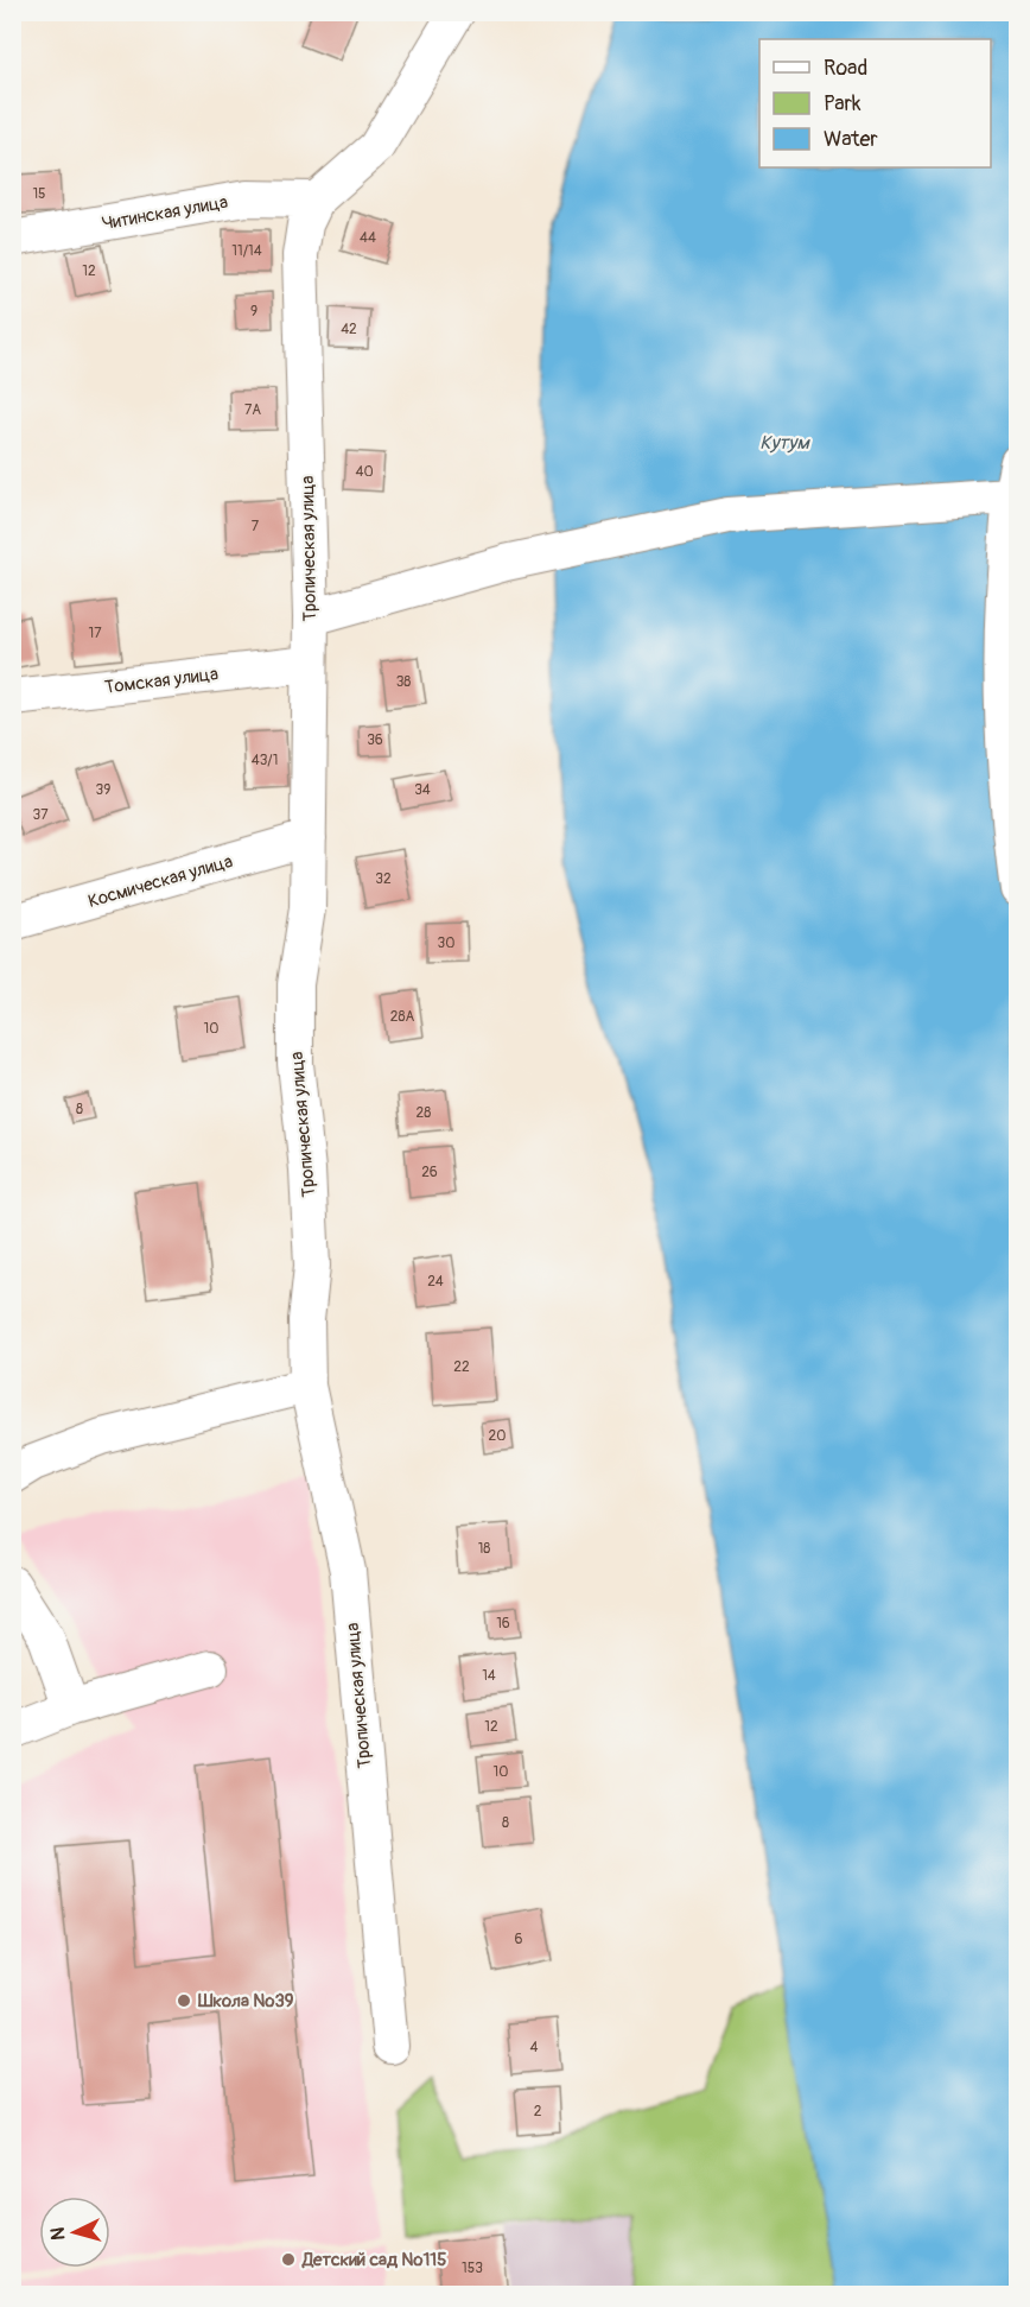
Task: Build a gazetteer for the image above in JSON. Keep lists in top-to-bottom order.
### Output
{
  "streets": {
    "street": [
      "Читинская улица",
      "Тропическая улица",
      "Томская улица",
      "Космическая улица"
    ]
  },
  "crossings": [
    ["Читинская улица", "Тропическая улица"],
    ["Тропическая улица", "Томская улица"],
    ["Тропическая улица", "Космическая улица"]
  ],
  "water": ["Кутум"],
  "places": ["Школа №39", "Детский сад №115"],
  "house_numbers": [
    "15",
    "44",
    "11/14",
    "12",
    "9",
    "42",
    "7А",
    "40",
    "7",
    "17",
    "38",
    "36",
    "43/1",
    "39",
    "34",
    "37",
    "32",
    "30",
    "28А",
    "10",
    "8",
    "28",
    "26",
    "24",
    "22",
    "20",
    "18",
    "16",
    "14",
    "12",
    "10",
    "8",
    "6",
    "4",
    "2",
    "153"
  ],
  "legend": ["Road", "Park", "Water"],
  "north": "left"
}
